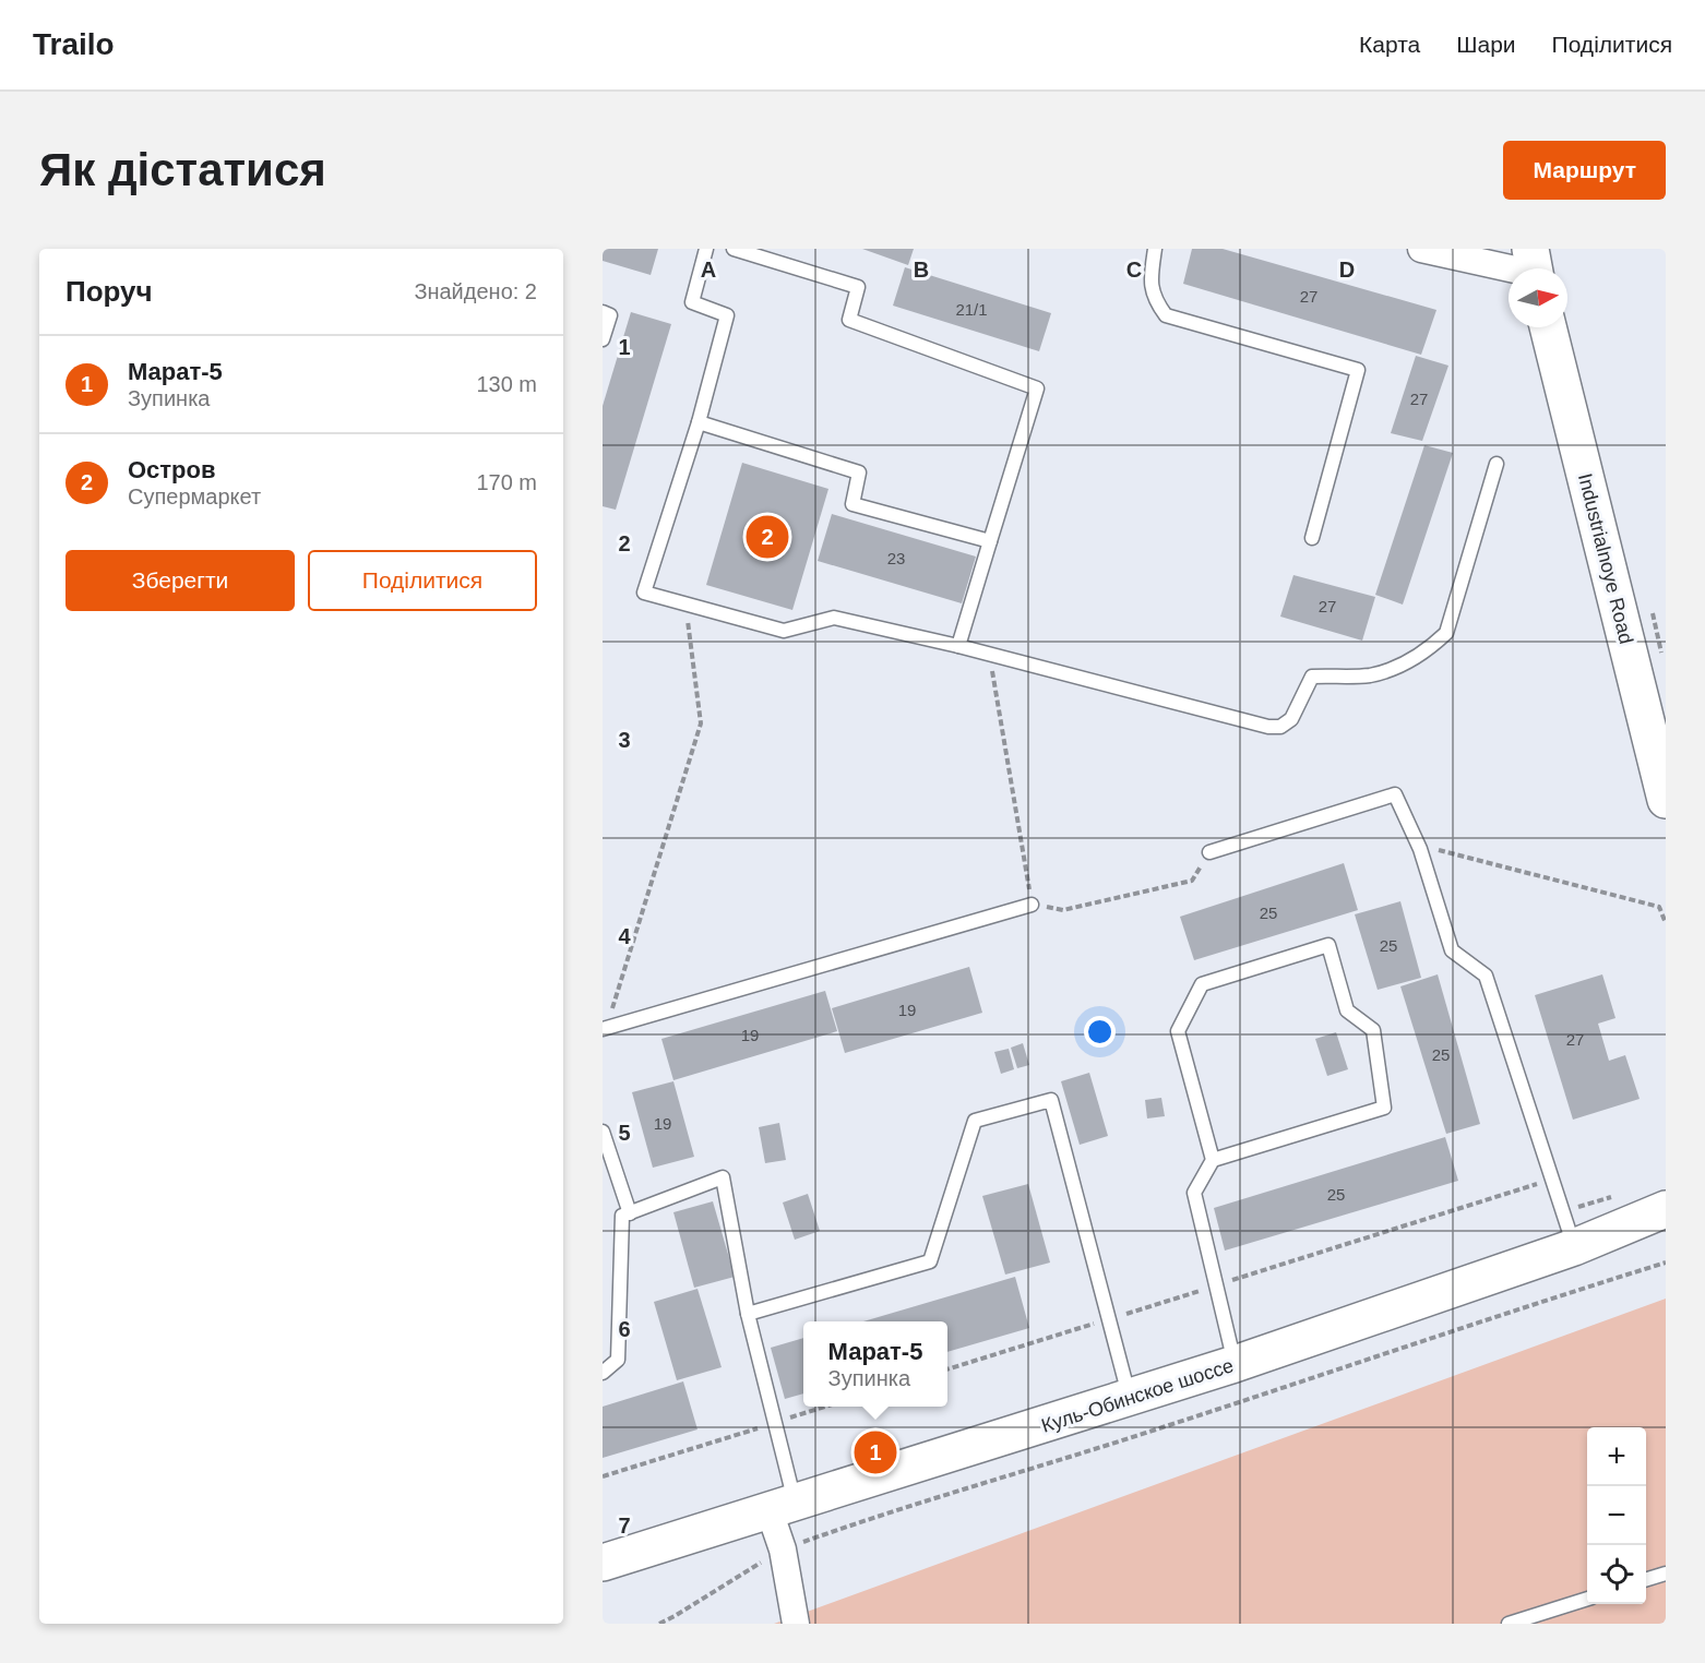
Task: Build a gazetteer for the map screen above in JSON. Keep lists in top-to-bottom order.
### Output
{
  "streets": {
    "main road": ["Industrialnoye Road", "Куль-Обинское шоссе"]
  },
  "house_numbers": [
    "27",
    "21/1",
    "27",
    "23",
    "27",
    "25",
    "25",
    "19",
    "19",
    "27",
    "25",
    "19",
    "25"
  ],
  "north": "right",
  "page": {
    "header": "Trailo",
    "nav": ["Карта", "Шари", "Поділитися"],
    "buttons": [
      "Маршрут",
      ["Зберегти", "Поділитися"]
    ],
    "title": "Як дістатися",
    "heading": ["Поруч", "Знайдено: 2"],
    "list": [
      {
        "mark": "1",
        "name": "Марат-5",
        "note": "Зупинка",
        "value": "130 m"
      },
      {
        "mark": "2",
        "name": "Остров",
        "note": "Супермаркет",
        "value": "170 m"
      }
    ],
    "pins": ["2", "1"],
    "popup": ["Марат-5", "Зупинка"],
    "map_buttons": ["+", "−"]
  },
  "grid": {
    "columns": [
      "A",
      "B",
      "C",
      "D"
    ],
    "rows": [
      "1",
      "2",
      "3",
      "4",
      "5",
      "6",
      "7"
    ]
  }
}
